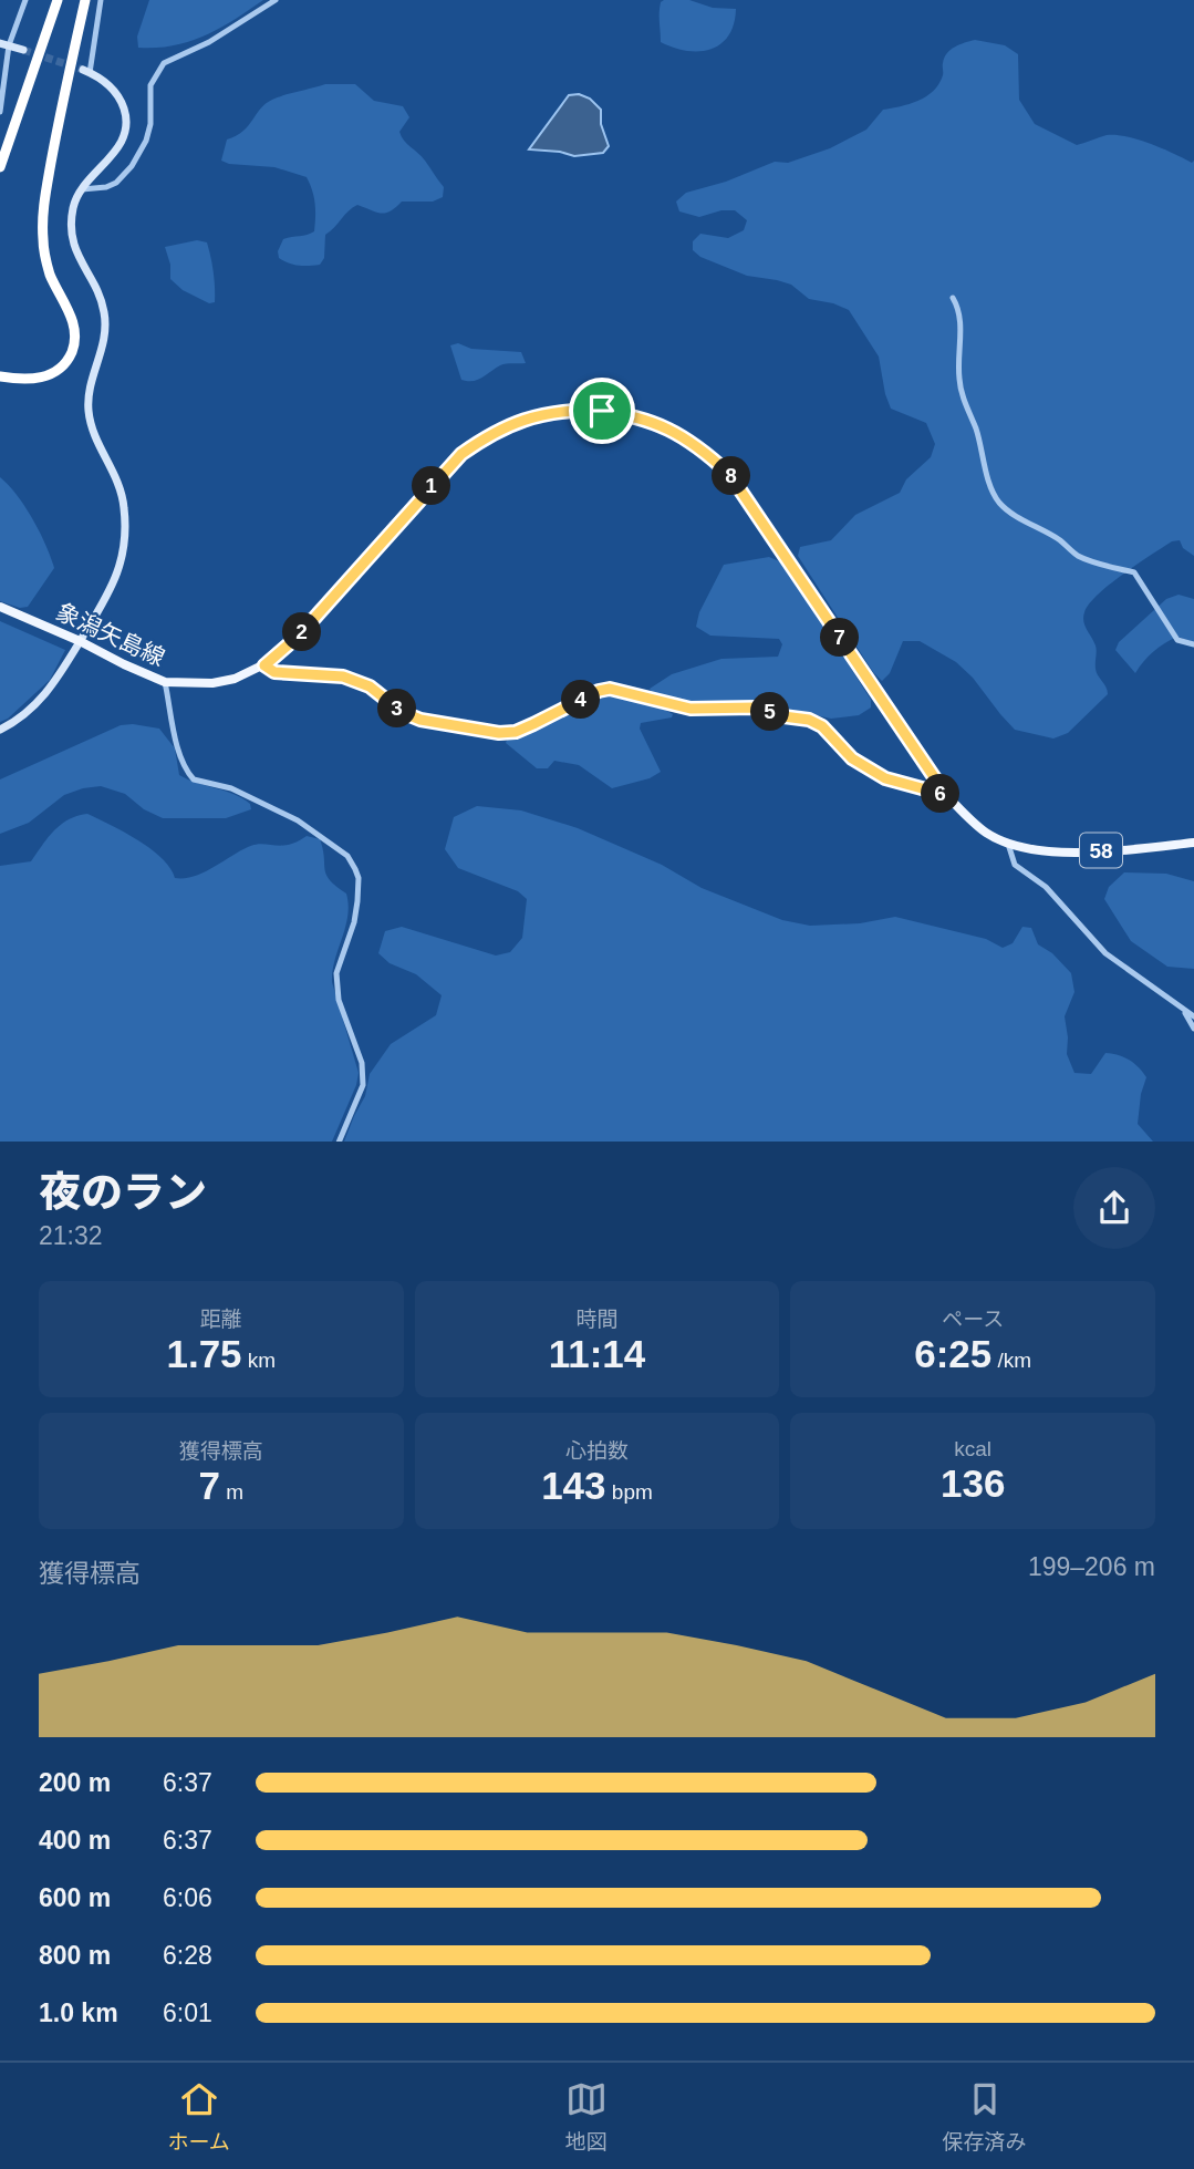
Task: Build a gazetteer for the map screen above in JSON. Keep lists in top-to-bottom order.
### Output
{
  "streets": {
    "main road": ["象潟矢島線", "58"]
  },
  "page": {
    "pins": [
      "8",
      "1",
      "2",
      "7",
      "4",
      "3",
      "5",
      "6"
    ],
    "heading": ["夜のラン", "21:32"],
    "stats": [
      ["距離", "1.75 km"],
      ["時間", "11:14"],
      ["ペース", "6:25 /km"],
      ["獲得標高", "7 m"],
      ["心拍数", "143 bpm"],
      ["kcal", "136"]
    ],
    "chart": ["獲得標高", "199–206 m"],
    "list": [
      {
        "name": "200 m",
        "note": "6:37"
      },
      {
        "name": "400 m",
        "note": "6:37"
      },
      {
        "name": "600 m",
        "note": "6:06"
      },
      {
        "name": "800 m",
        "note": "6:28"
      },
      {
        "name": "1.0 km",
        "note": "6:01"
      }
    ],
    "tabs": ["ホーム", "地図", "保存済み"]
  }
}
